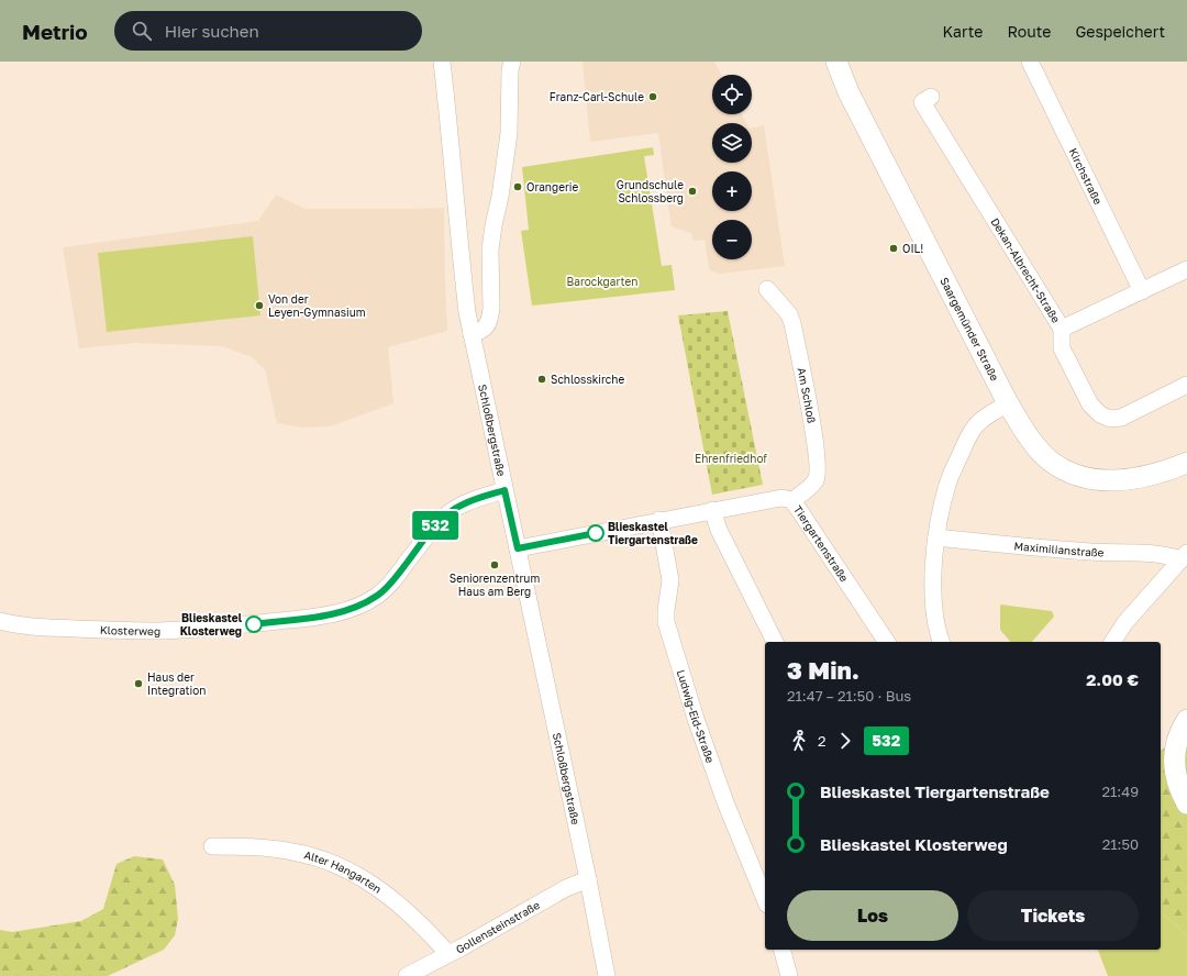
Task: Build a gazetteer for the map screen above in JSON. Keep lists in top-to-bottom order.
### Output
{
  "streets": {
    "main road": ["Saargemünder Straße"],
    "street": [
      "Kirchstraße",
      "Dekan-Albrecht-Straße",
      "Am Schloß",
      "Schloßbergstraße",
      "Tiergartenstraße",
      "Maximilianstraße",
      "Klosterweg",
      "Ludwig-Eid-Straße",
      "Alter Hangarten",
      "Gollensteinstraße"
    ]
  },
  "crossings": [
    ["Am Schloß", "Tiergartenstraße"],
    ["Schloßbergstraße", "Tiergartenstraße"],
    ["Schloßbergstraße", "Klosterweg"],
    ["Schloßbergstraße", "Gollensteinstraße"],
    ["Tiergartenstraße", "Ludwig-Eid-Straße"],
    ["Alter Hangarten", "Gollensteinstraße"]
  ],
  "parks": ["Barockgarten", "Ehrenfriedhof"],
  "places": [
    "Franz-Carl-Schule",
    "Orangerie",
    "Grundschule Schlossberg",
    "OIL!",
    "Von der Leyen-Gymnasium",
    "Schlosskirche",
    "Blieskastel Tiergartenstraße",
    "Seniorenzentrum Haus am Berg",
    "Blieskastel Klosterweg",
    "Haus der Integration"
  ],
  "lines": ["bus line 532"],
  "page": {
    "header": "Metrio",
    "search": "Hier suchen",
    "nav": ["Karte", "Route", "Gespeichert"],
    "on_map": "532",
    "map_buttons": ["+", "−"],
    "heading": ["3 Min.", "21:47 – 21:50 · Bus", "2.00 €"],
    "legs": ["2", "532"],
    "list": [
      {
        "name": "Blieskastel Tiergartenstraße",
        "value": "21:49"
      },
      {
        "name": "Blieskastel Klosterweg",
        "value": "21:50"
      }
    ],
    "buttons": ["Los", "Tickets"]
  }
}
